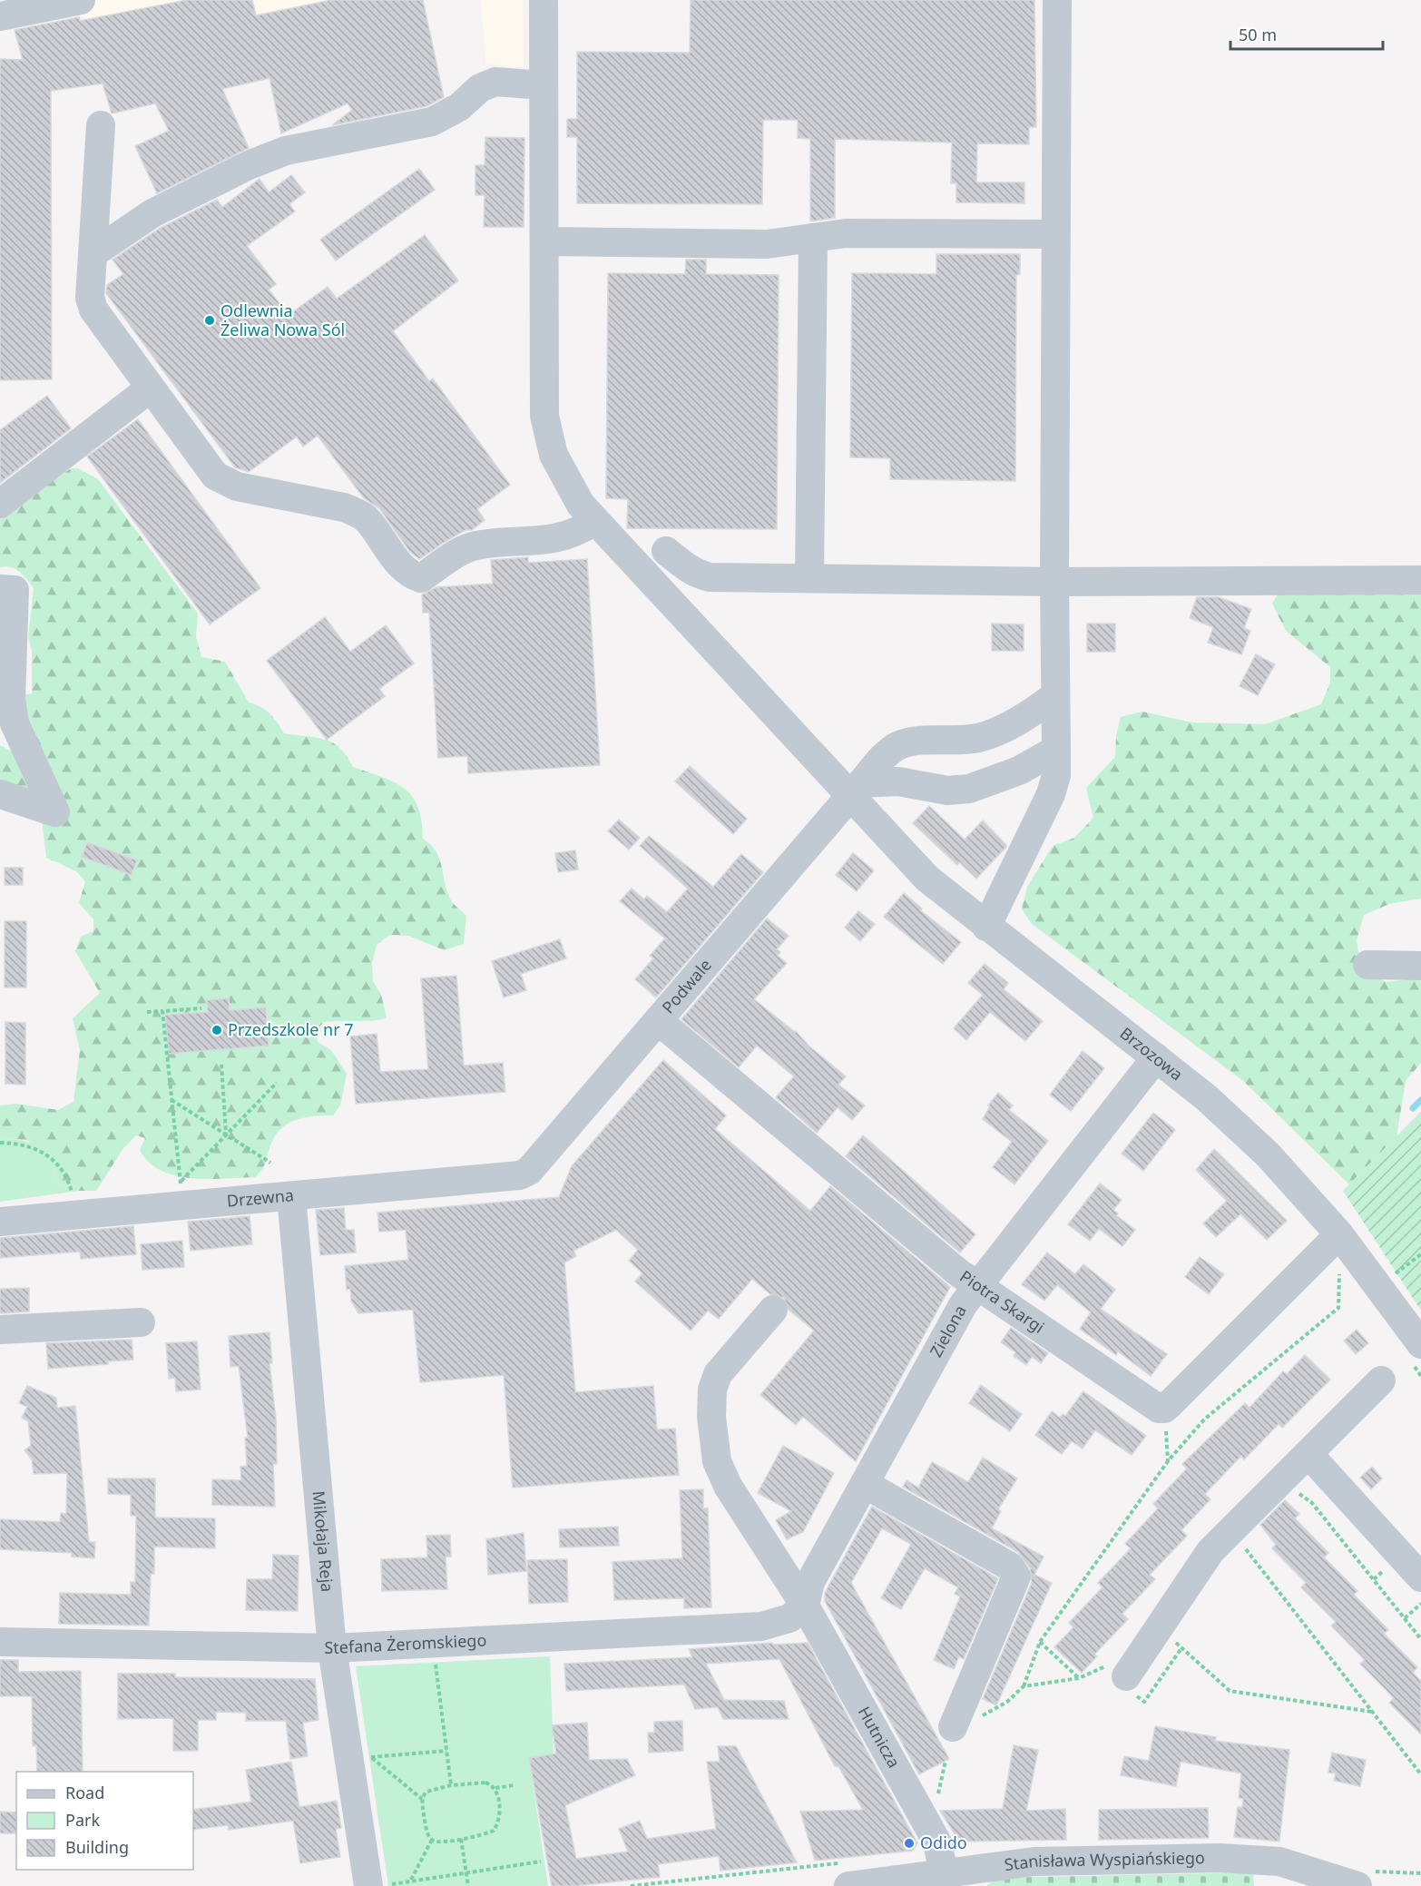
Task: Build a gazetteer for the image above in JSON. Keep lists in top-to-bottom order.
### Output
{
  "streets": {
    "street": [
      "Podwale",
      "Brzozowa",
      "Drzewna",
      "Piotra Skargi",
      "Zielona",
      "Mikołaja Reja",
      "Stefana Żeromskiego",
      "Hutnicza",
      "Stanisława Wyspiańskiego"
    ]
  },
  "crossings": [
    ["Podwale", "Brzozowa"],
    ["Podwale", "Drzewna"],
    ["Podwale", "Piotra Skargi"],
    ["Brzozowa", "Piotra Skargi"],
    ["Brzozowa", "Zielona"],
    ["Drzewna", "Mikołaja Reja"],
    ["Piotra Skargi", "Zielona"],
    ["Zielona", "Stefana Żeromskiego"],
    ["Zielona", "Hutnicza"],
    ["Mikołaja Reja", "Stefana Żeromskiego"],
    ["Stefana Żeromskiego", "Hutnicza"],
    ["Hutnicza", "Stanisława Wyspiańskiego"]
  ],
  "places": ["Odlewnia Żeliwa Nowa Sól", "Przedszkole nr 7", "Odido"],
  "legend": ["Road", "Park", "Building"],
  "scale_bar": "50 m"
}
